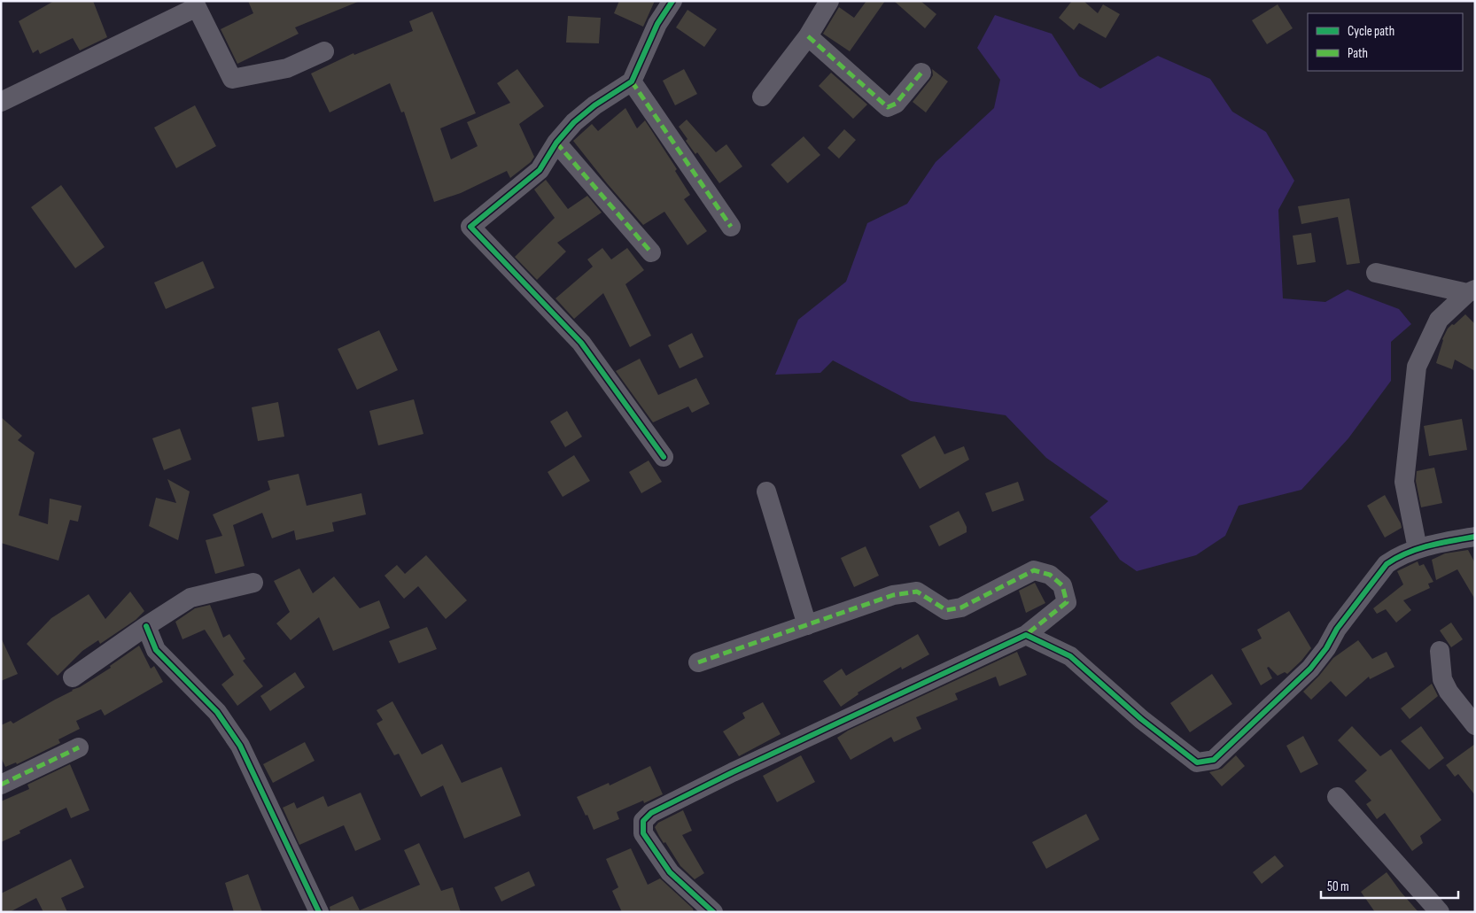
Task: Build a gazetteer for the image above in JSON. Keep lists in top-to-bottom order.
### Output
{
  "legend": ["Cycle path", "Path"],
  "scale_bar": "50 m"
}
